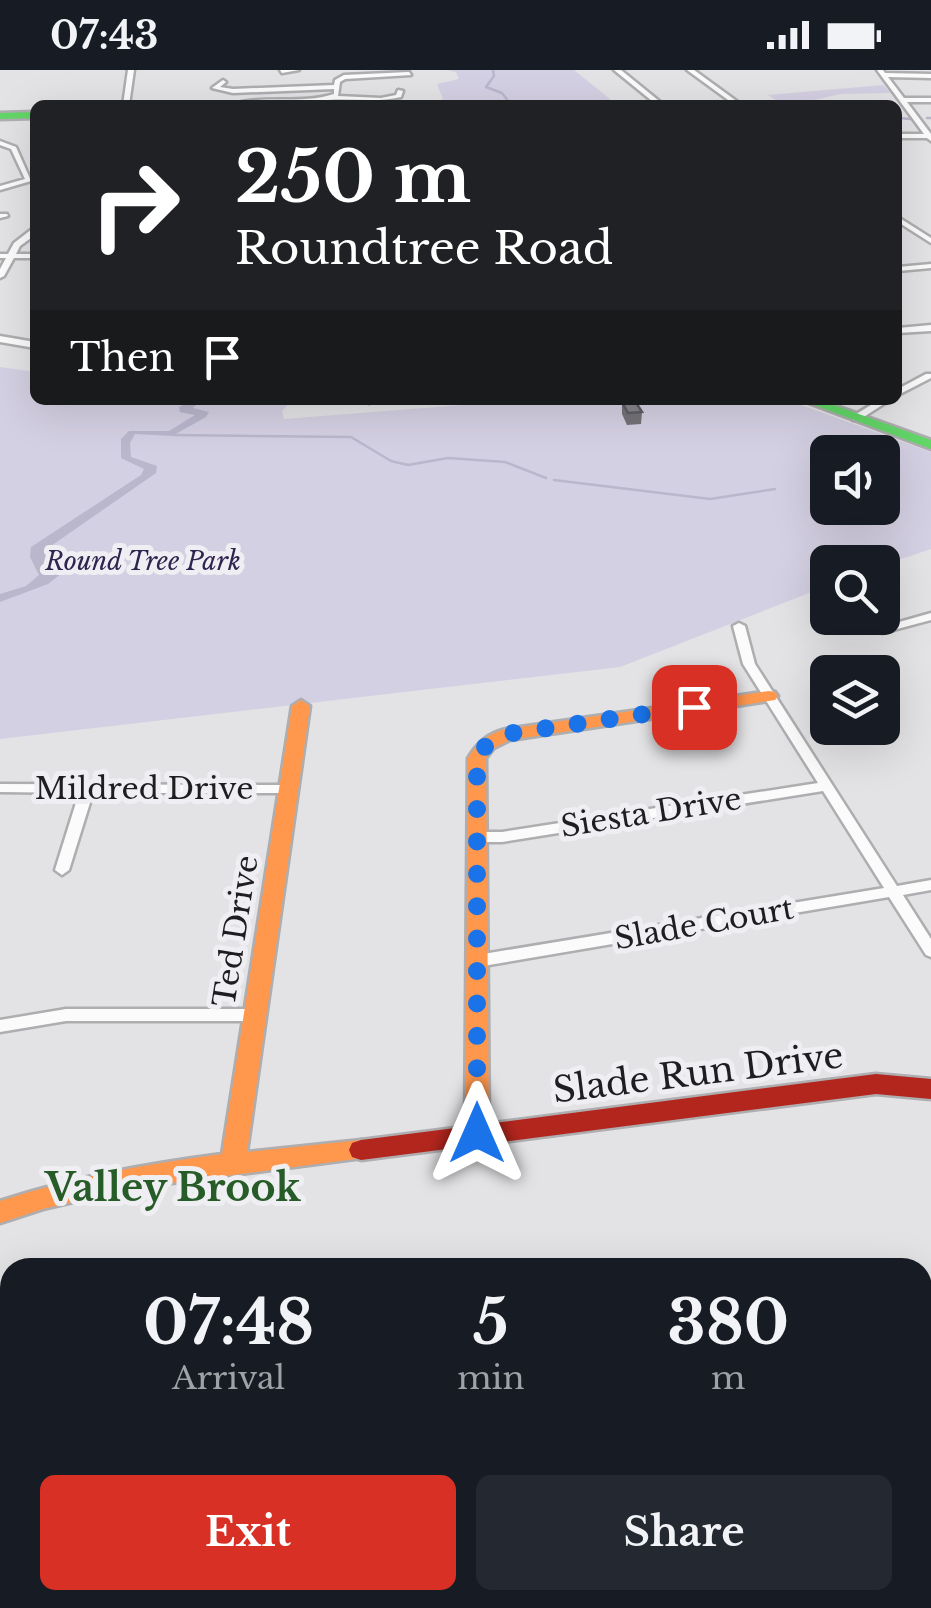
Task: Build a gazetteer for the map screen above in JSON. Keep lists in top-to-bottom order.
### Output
{
  "streets": {
    "street": [
      "Mildred Drive",
      "Siesta Drive",
      "Slade Court",
      "Ted Drive",
      "Slade Run Drive"
    ]
  },
  "crossings": [
    ["Mildred Drive", "Ted Drive"],
    ["Ted Drive", "Slade Run Drive"]
  ],
  "districts": ["Valley Brook"],
  "parks": ["Round Tree Park"],
  "page": {
    "status": "07:43",
    "turn": ["250 m", "Roundtree Road"],
    "then": "Then",
    "eta": [
      "07:48",
      "Arrival",
      "5",
      "min",
      "380",
      "m"
    ],
    "buttons": ["Exit", "Share"]
  }
}
